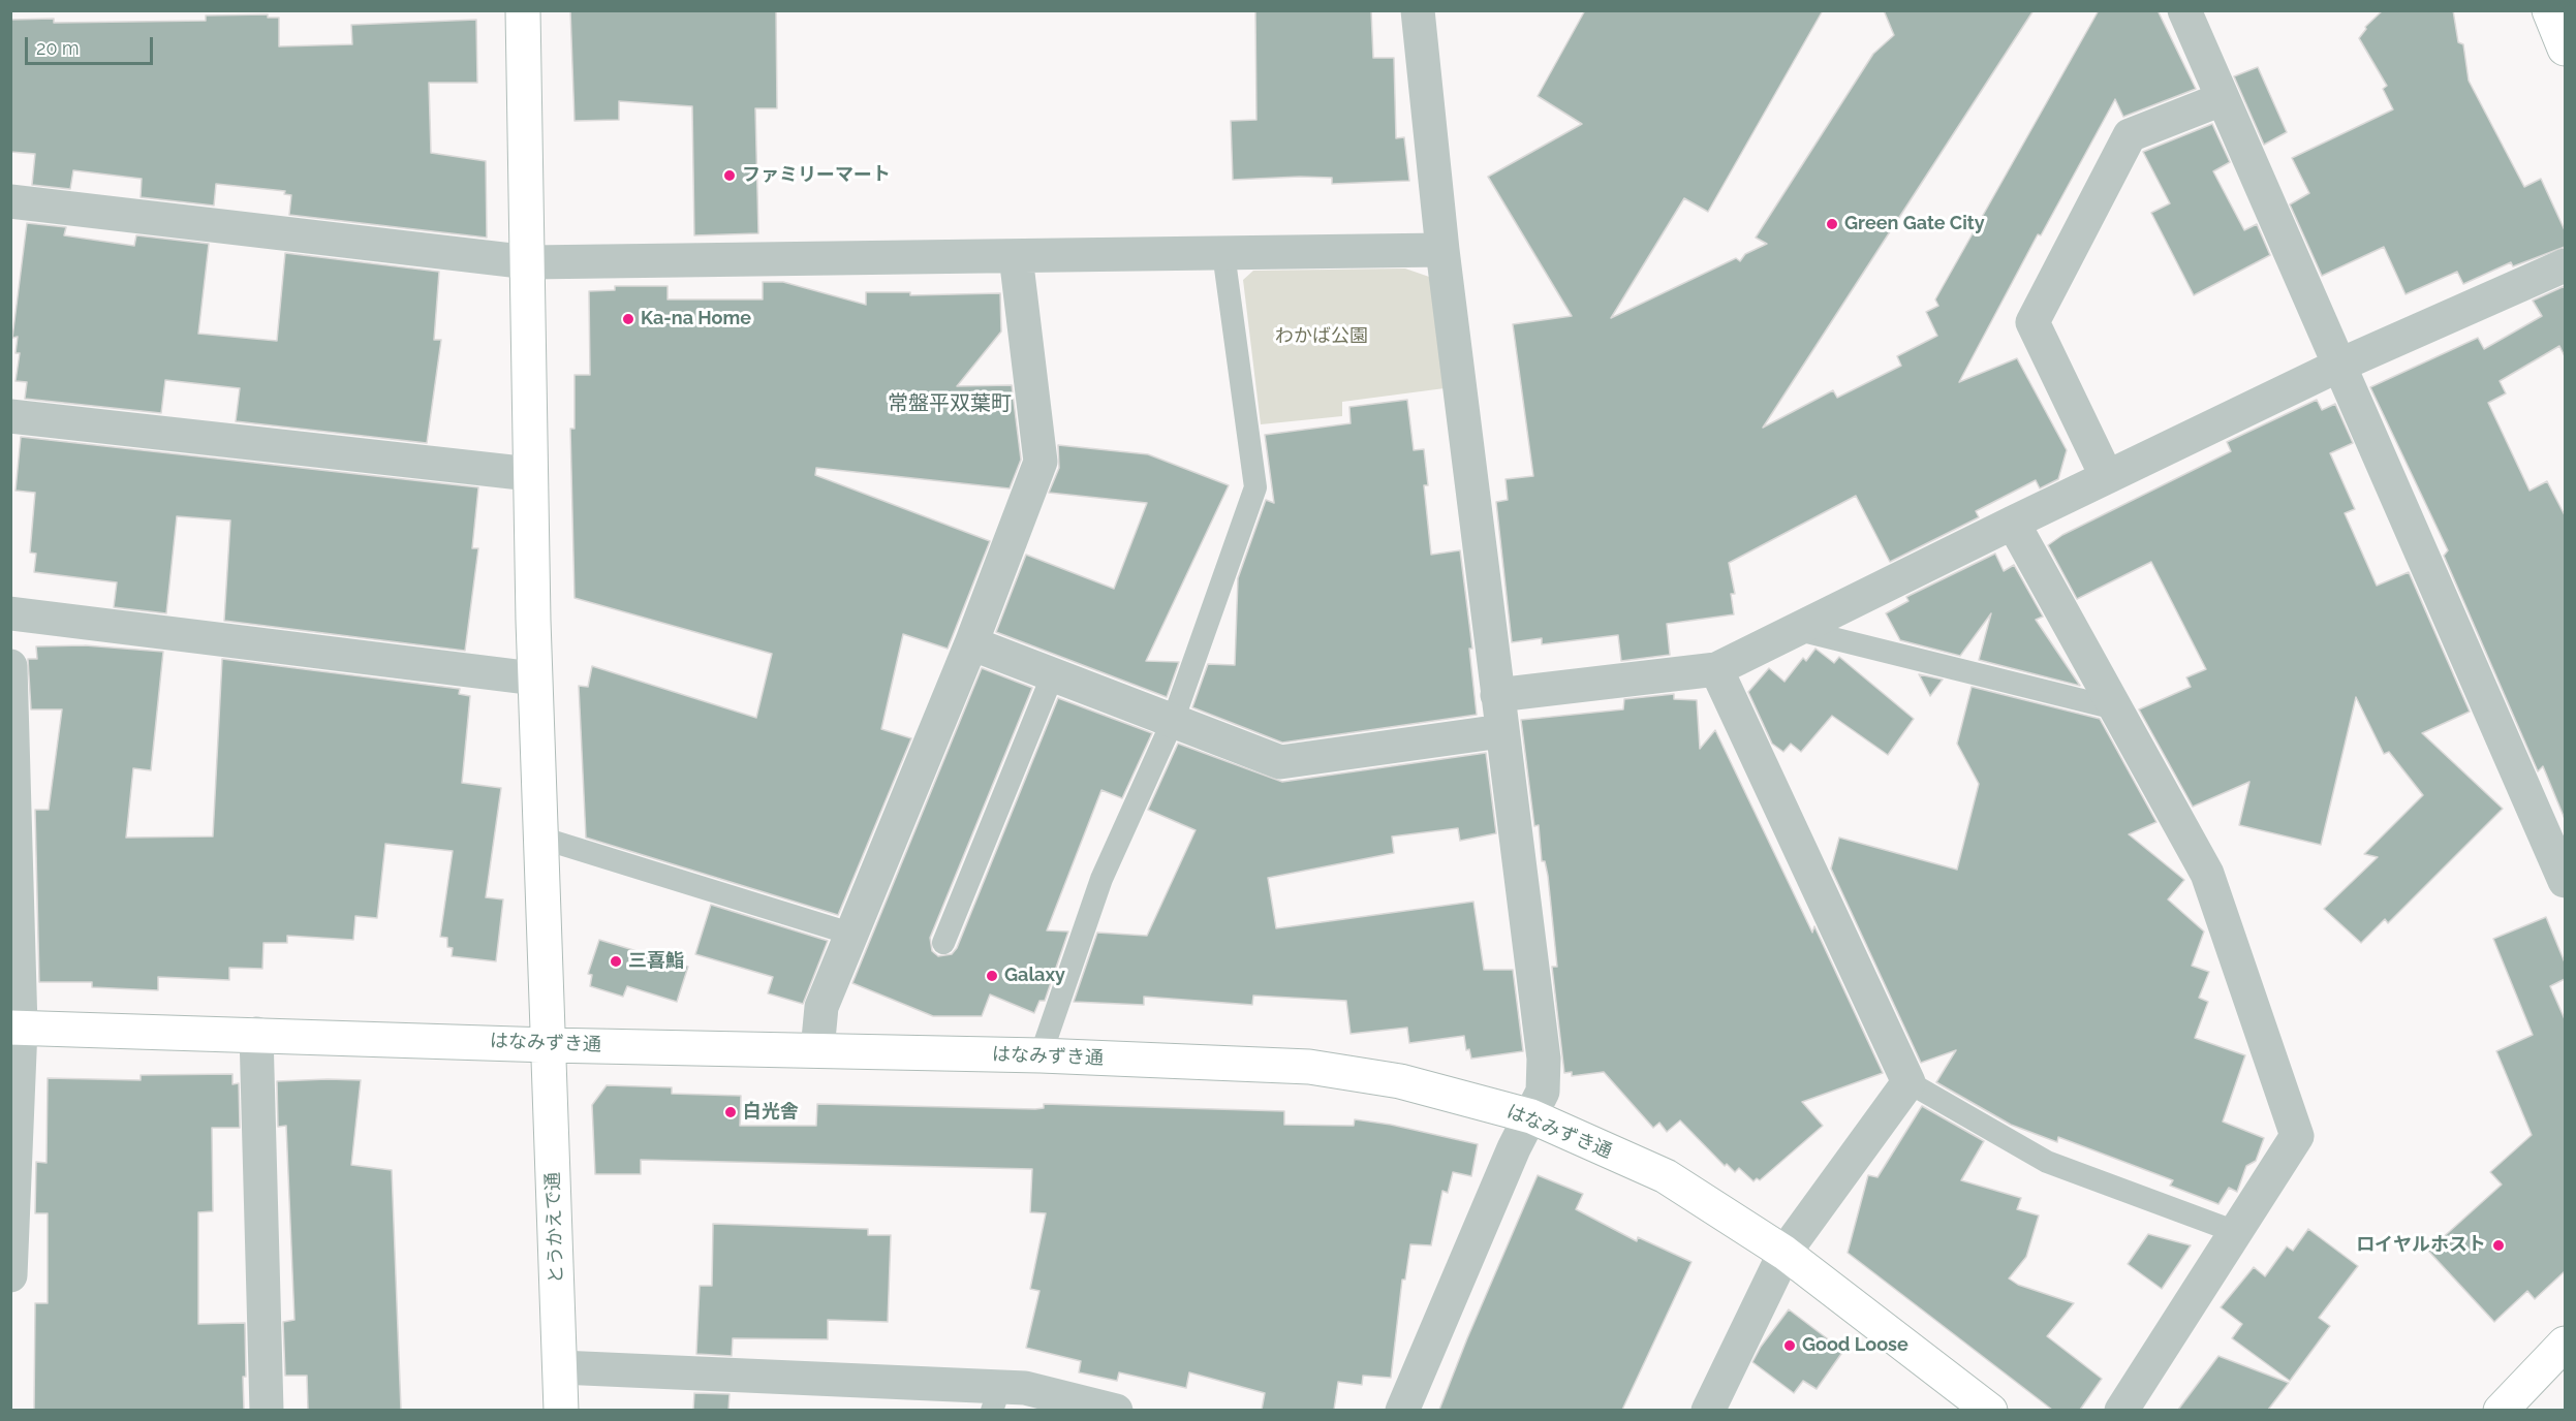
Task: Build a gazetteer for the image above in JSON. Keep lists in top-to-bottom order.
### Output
{
  "streets": {
    "street": ["はなみずき通", "とうかえで通"]
  },
  "crossings": [
    ["はなみずき通", "とうかえで通"]
  ],
  "districts": ["常盤平双葉町"],
  "parks": ["わかば公園"],
  "places": [
    "ファミリーマート",
    "Green Gate City",
    "Ka-na Home",
    "三喜鮨",
    "Galaxy",
    "白光舎",
    "ロイヤルホスト",
    "Good Loose"
  ],
  "scale_bar": "20 m"
}
